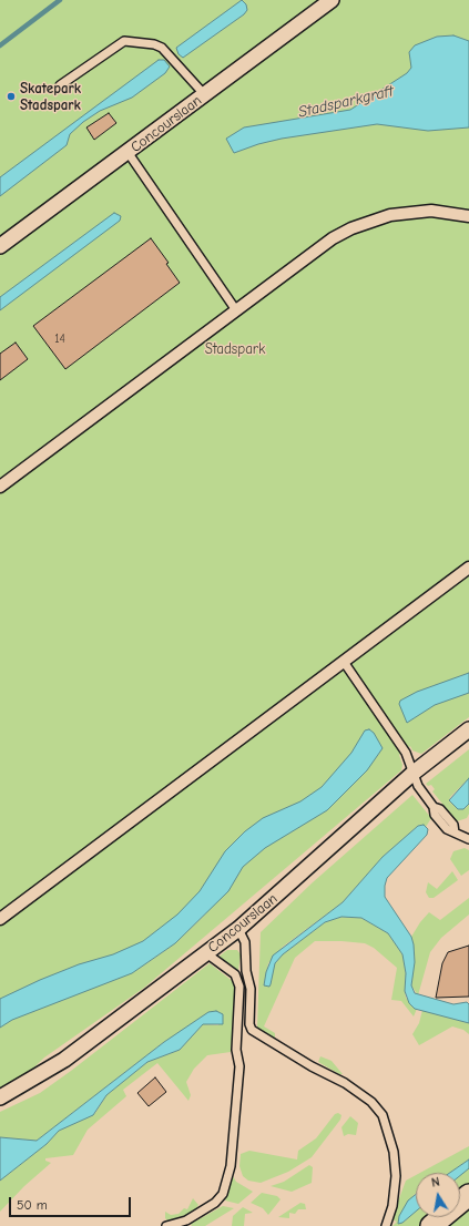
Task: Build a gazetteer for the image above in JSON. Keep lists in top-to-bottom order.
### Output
{
  "streets": {
    "street": ["Concourslaan"]
  },
  "water": ["Stadsparkgraft"],
  "parks": ["Stadspark"],
  "places": ["Skatepark Stadspark"],
  "house_numbers": ["14"],
  "scale_bar": "50 m",
  "north": "top"
}
